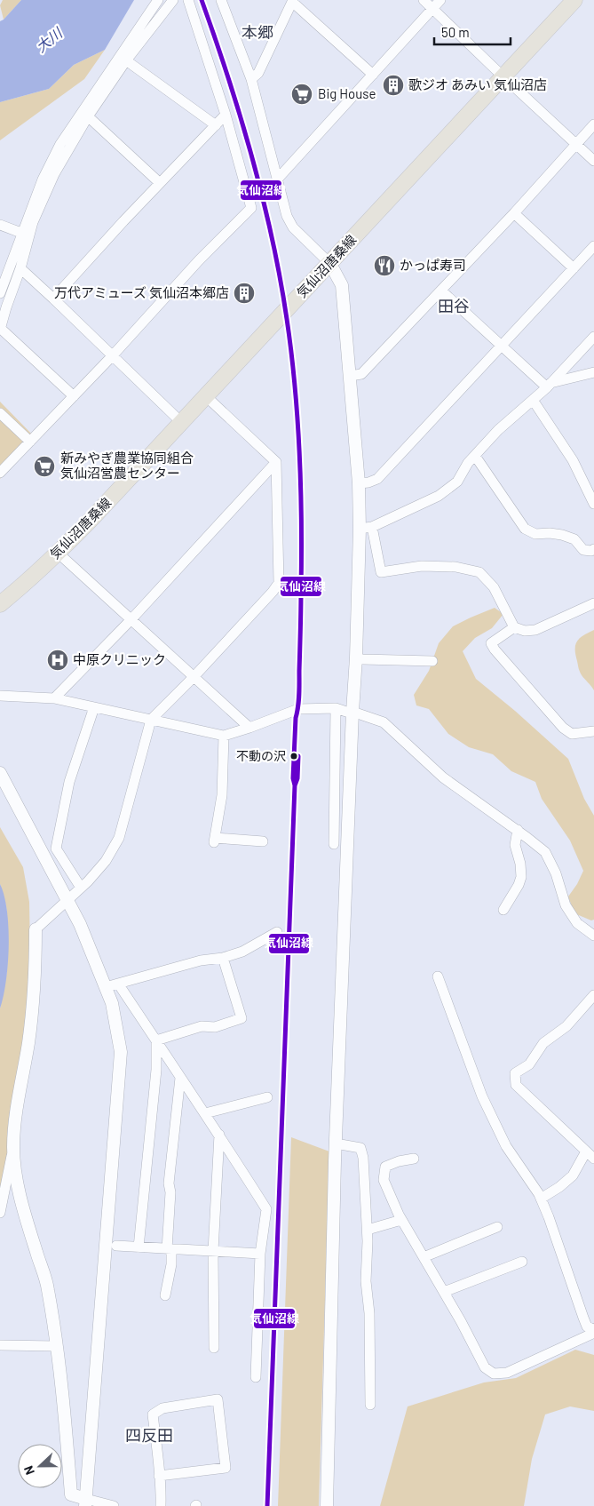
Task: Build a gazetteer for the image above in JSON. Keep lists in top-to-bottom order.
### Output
{
  "streets": {
    "main road": ["気仙沼唐桑線"]
  },
  "districts": ["本郷", "田谷", "四反田"],
  "water": ["大川"],
  "places": {
    "building": ["歌ジオ あみい 気仙沼店", "万代アミューズ 気仙沼本郷店"],
    "supermarket": ["Big House", "新みやぎ農業協同組合 気仙沼営農センター"],
    "restaurant": ["かっぱ寿司"],
    "hospital": ["中原クリニック"],
    "other": ["不動の沢"]
  },
  "lines": ["transit line 気仙沼線"],
  "scale_bar": "50 m",
  "north": "left"
}
